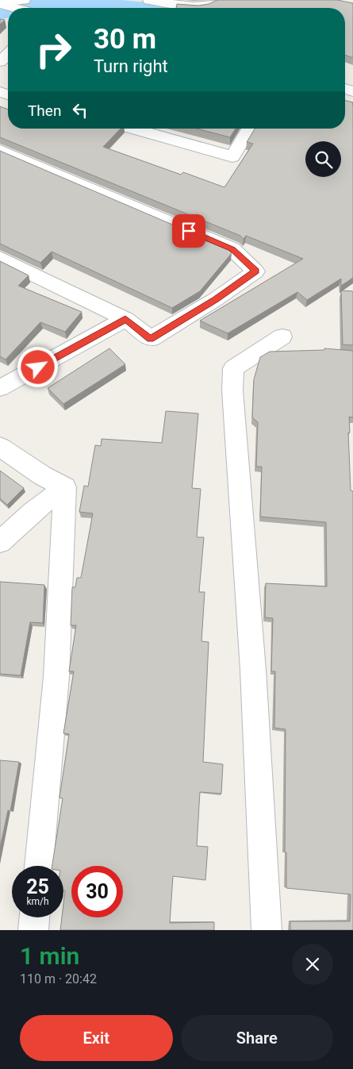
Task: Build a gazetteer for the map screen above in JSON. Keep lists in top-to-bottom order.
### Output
{
  "page": {
    "turn": ["30 m", "Turn right"],
    "then": "Then",
    "speed": "25 km/h",
    "limit": "30",
    "heading": ["1 min", "110 m · 20:42"],
    "buttons": ["Exit", "Share"]
  }
}
